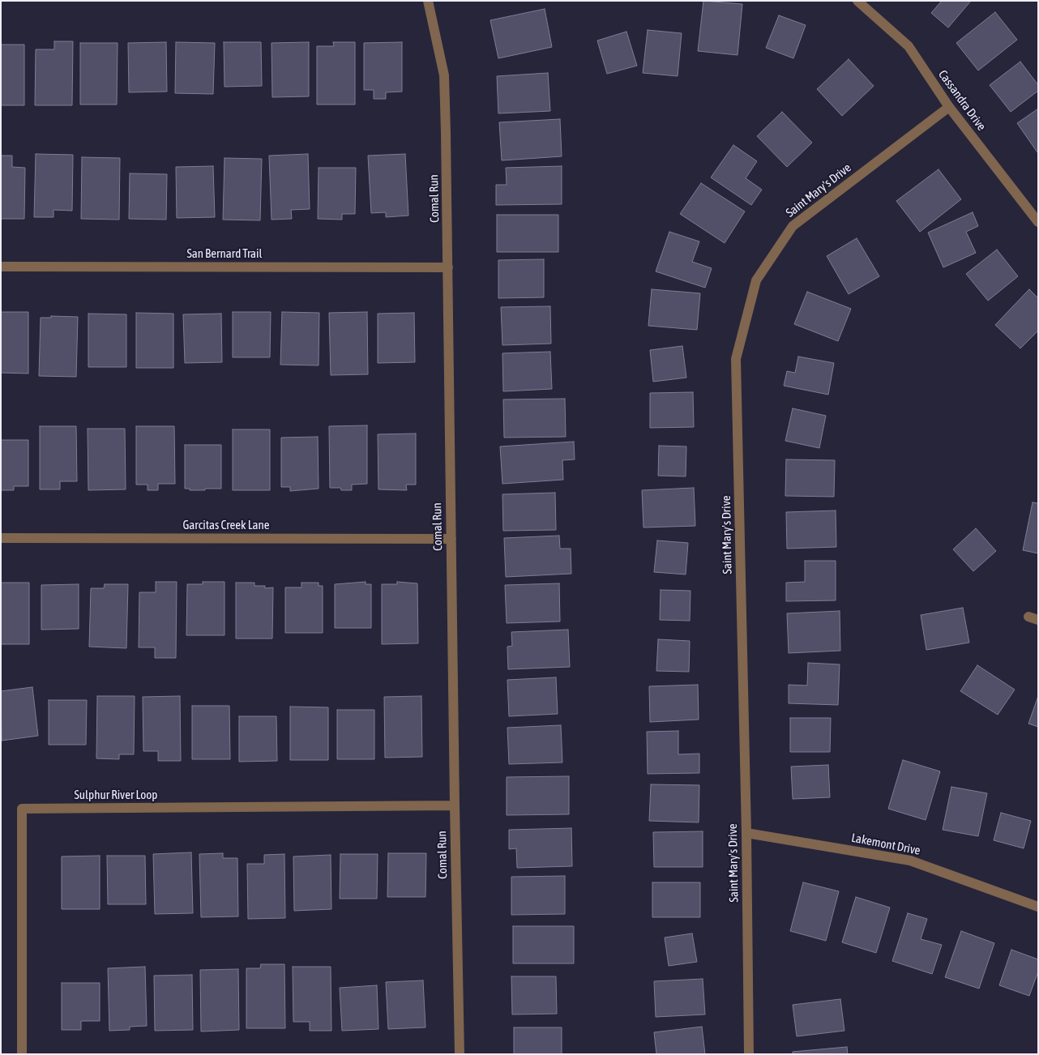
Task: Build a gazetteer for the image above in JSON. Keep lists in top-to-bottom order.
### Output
{
  "streets": {
    "street": [
      "Cassandra Drive",
      "Saint Mary's Drive",
      "Comal Run",
      "San Bernard Trail",
      "Garcitas Creek Lane",
      "Sulphur River Loop",
      "Lakemont Drive"
    ]
  },
  "crossings": [
    ["Cassandra Drive", "Saint Mary's Drive"],
    ["Saint Mary's Drive", "Lakemont Drive"],
    ["Comal Run", "San Bernard Trail"],
    ["Comal Run", "Garcitas Creek Lane"],
    ["Comal Run", "Sulphur River Loop"]
  ]
}
